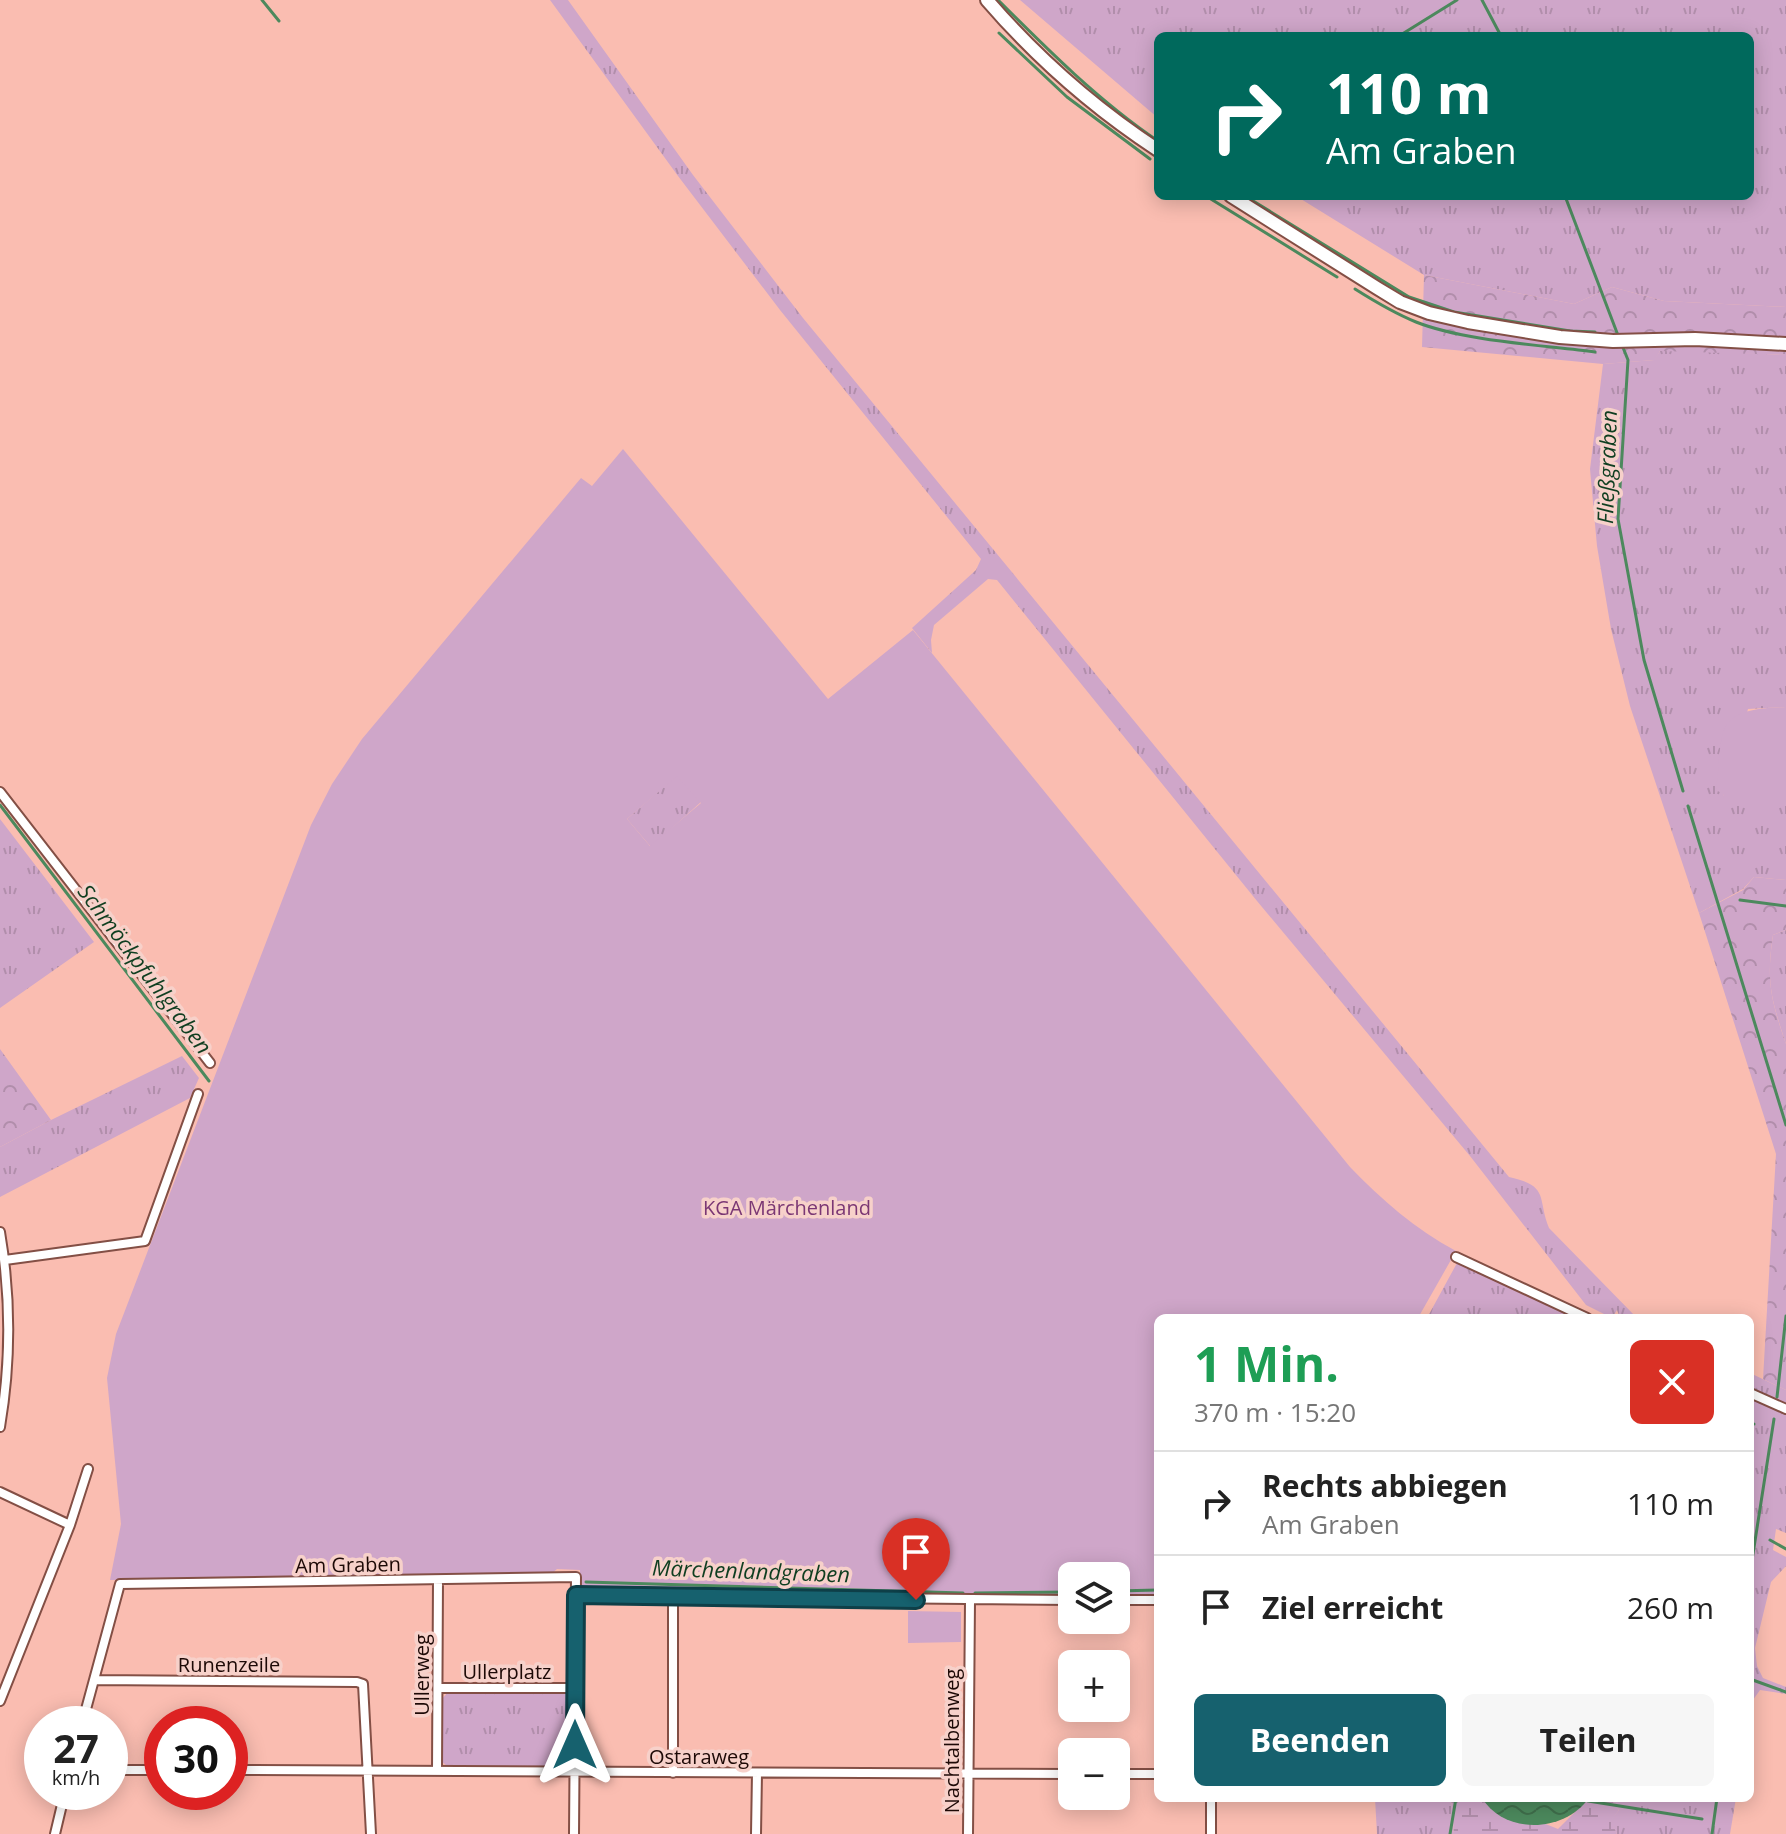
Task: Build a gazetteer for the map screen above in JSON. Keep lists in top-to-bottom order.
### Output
{
  "streets": {
    "street": [
      "Am Graben",
      "Runenzeile",
      "Ullerplatz",
      "Ullerweg",
      "Nachtalbenweg",
      "Ostaraweg"
    ]
  },
  "crossings": [
    ["Am Graben", "Runenzeile"],
    ["Am Graben", "Ullerweg"],
    ["Runenzeile", "Ostaraweg"],
    ["Ullerplatz", "Ullerweg"],
    ["Ullerweg", "Ostaraweg"],
    ["Nachtalbenweg", "Ostaraweg"]
  ],
  "water": ["Fließgraben", "Schmöckpfuhlgraben", "Märchenlandgraben"],
  "parks": ["KGA Märchenland"],
  "page": {
    "turn": ["110 m", "Am Graben"],
    "heading": ["1 Min.", "370 m · 15:20"],
    "list": [
      {
        "name": "Rechts abbiegen",
        "note": "Am Graben",
        "value": "110 m"
      },
      {
        "name": "Ziel erreicht",
        "value": "260 m"
      }
    ],
    "map_buttons": ["+", "−"],
    "buttons": ["Beenden", "Teilen"],
    "speed": "27 km/h",
    "limit": "30"
  }
}
